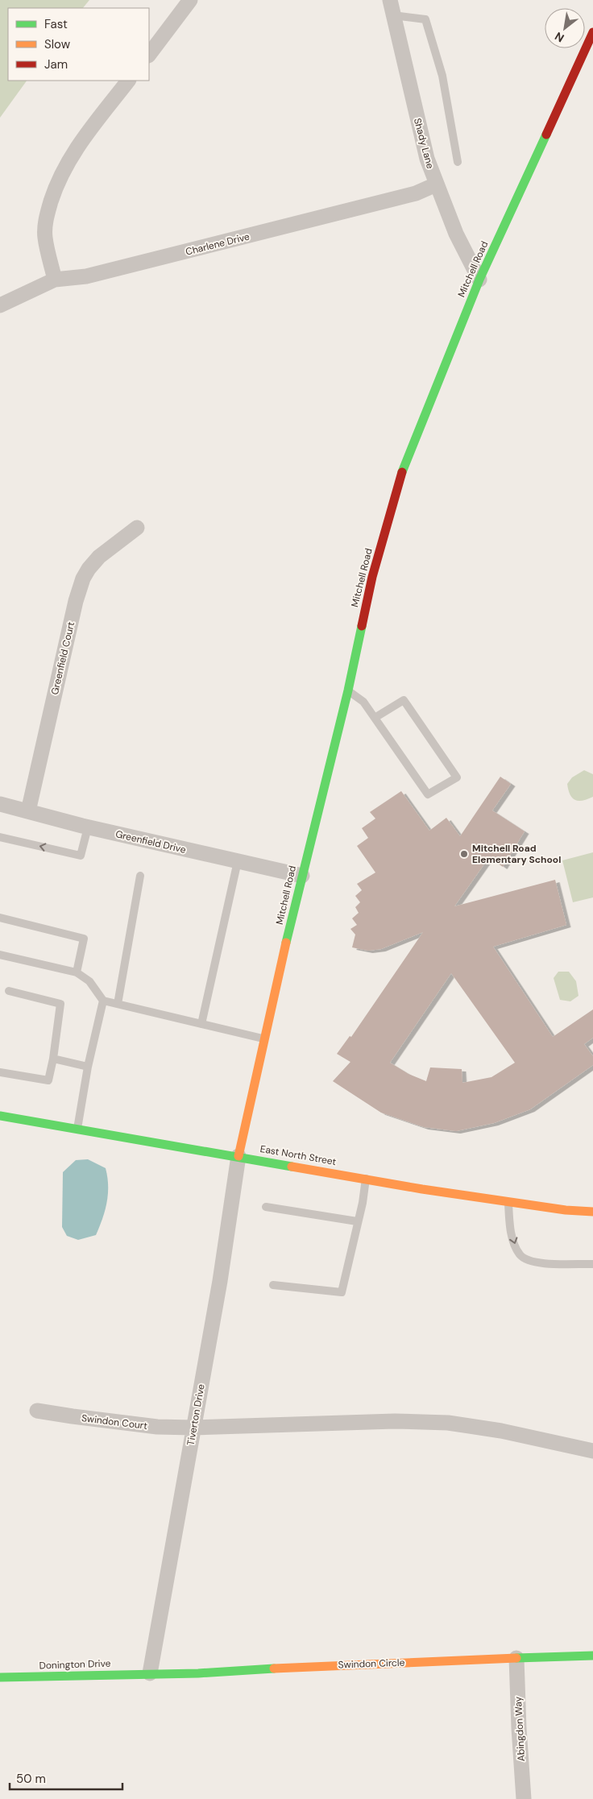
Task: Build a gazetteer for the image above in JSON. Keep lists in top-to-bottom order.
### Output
{
  "streets": {
    "street": [
      "Shady Lane",
      "Charlene Drive",
      "Mitchell Road",
      "Greenfield Court",
      "Greenfield Drive",
      "East North Street",
      "Tiverton Drive",
      "Swindon Court",
      "Swindon Circle",
      "Donington Drive",
      "Abingdon Way"
    ]
  },
  "crossings": [
    ["Shady Lane", "Charlene Drive"],
    ["Shady Lane", "Mitchell Road"],
    ["Mitchell Road", "Greenfield Drive"],
    ["Mitchell Road", "East North Street"],
    ["Mitchell Road", "Tiverton Drive"],
    ["Greenfield Court", "Greenfield Drive"],
    ["East North Street", "Tiverton Drive"],
    ["Tiverton Drive", "Swindon Court"],
    ["Tiverton Drive", "Swindon Circle"],
    ["Tiverton Drive", "Donington Drive"],
    ["Swindon Circle", "Donington Drive"],
    ["Swindon Circle", "Abingdon Way"]
  ],
  "places": ["Mitchell Road Elementary School"],
  "legend": ["Fast", "Slow", "Jam"],
  "scale_bar": "50 m",
  "north": "bottom left"
}
